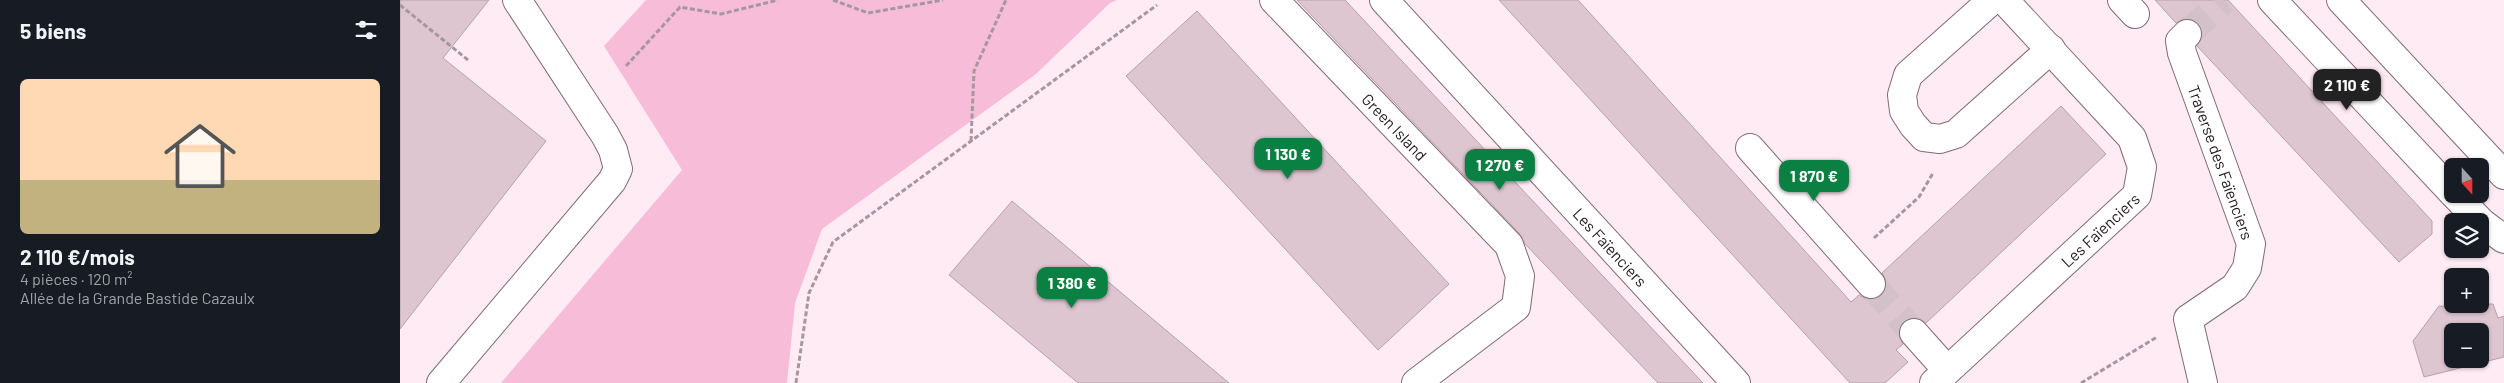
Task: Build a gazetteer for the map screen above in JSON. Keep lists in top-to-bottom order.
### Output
{
  "streets": {
    "street": ["Green Island", "Traverse des Faïenciers", "Les Faïenciers"]
  },
  "north": "bottom",
  "page": {
    "heading": "5 biens",
    "list": [
      {
        "name": "2 110 €/mois",
        "note": "4 pièces · 120 m² · Allée de la Grande Bastide Cazaulx"
      }
    ],
    "price": [
      "2 110 €",
      "1 130 €",
      "1 270 €",
      "1 870 €",
      "1 380 €"
    ],
    "map_buttons": ["+", "−"]
  }
}
